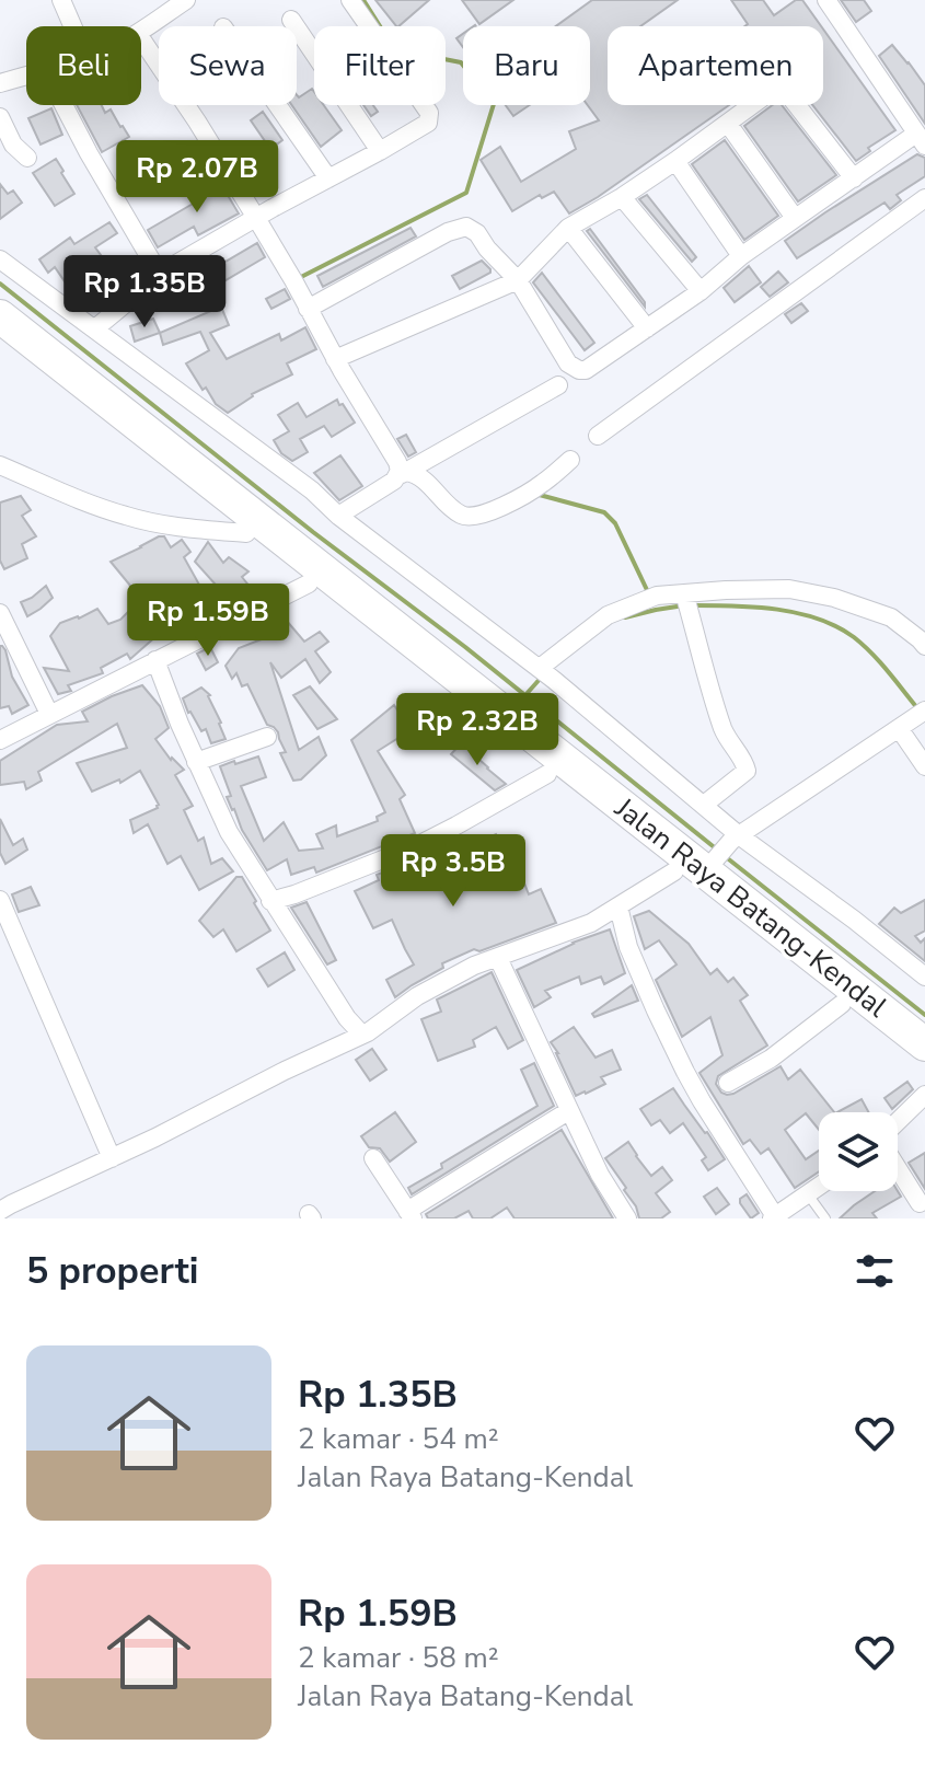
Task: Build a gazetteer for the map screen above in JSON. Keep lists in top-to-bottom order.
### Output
{
  "streets": {
    "highway": ["Jalan Raya Batang-Kendal"]
  },
  "page": {
    "chip": [
      "Beli",
      "Sewa",
      "Filter",
      "Baru",
      "Apartemen"
    ],
    "price": [
      "Rp 2.07B",
      "Rp 1.35B",
      "Rp 1.59B",
      "Rp 2.32B",
      "Rp 3.5B"
    ],
    "heading": "5 properti",
    "list": [
      {
        "name": "Rp 1.35B",
        "note": "2 kamar · 54 m² · Jalan Raya Batang-Kendal"
      },
      {
        "name": "Rp 1.59B",
        "note": "2 kamar · 58 m² · Jalan Raya Batang-Kendal"
      }
    ]
  }
}
